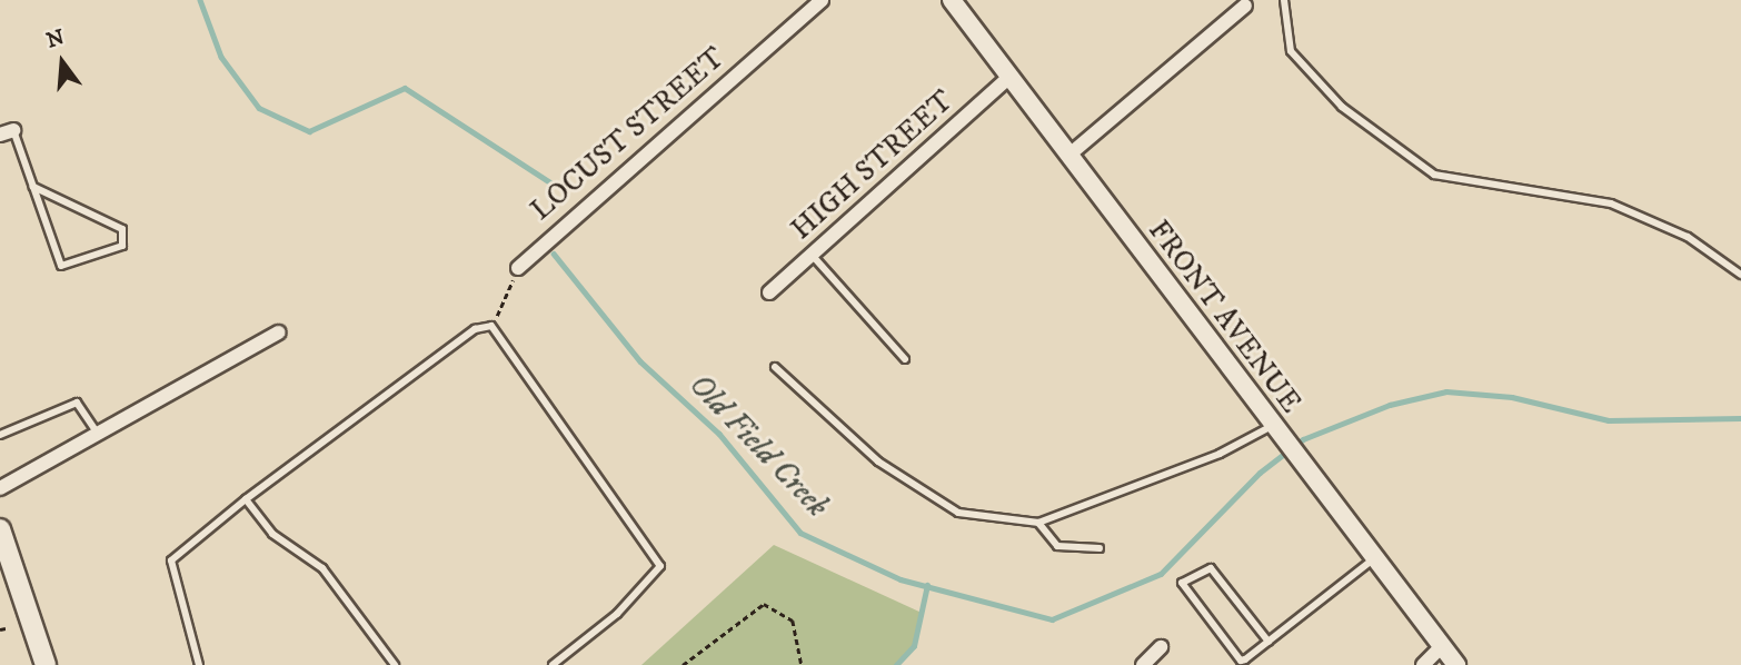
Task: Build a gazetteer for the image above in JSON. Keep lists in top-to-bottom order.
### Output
{
  "streets": {
    "street": ["LOCUST STREET", "HIGH STREET", "FRONT AVENUE"]
  },
  "crossings": [
    ["HIGH STREET", "FRONT AVENUE"]
  ],
  "water": ["Old Field Creek"],
  "north": "top"
}
